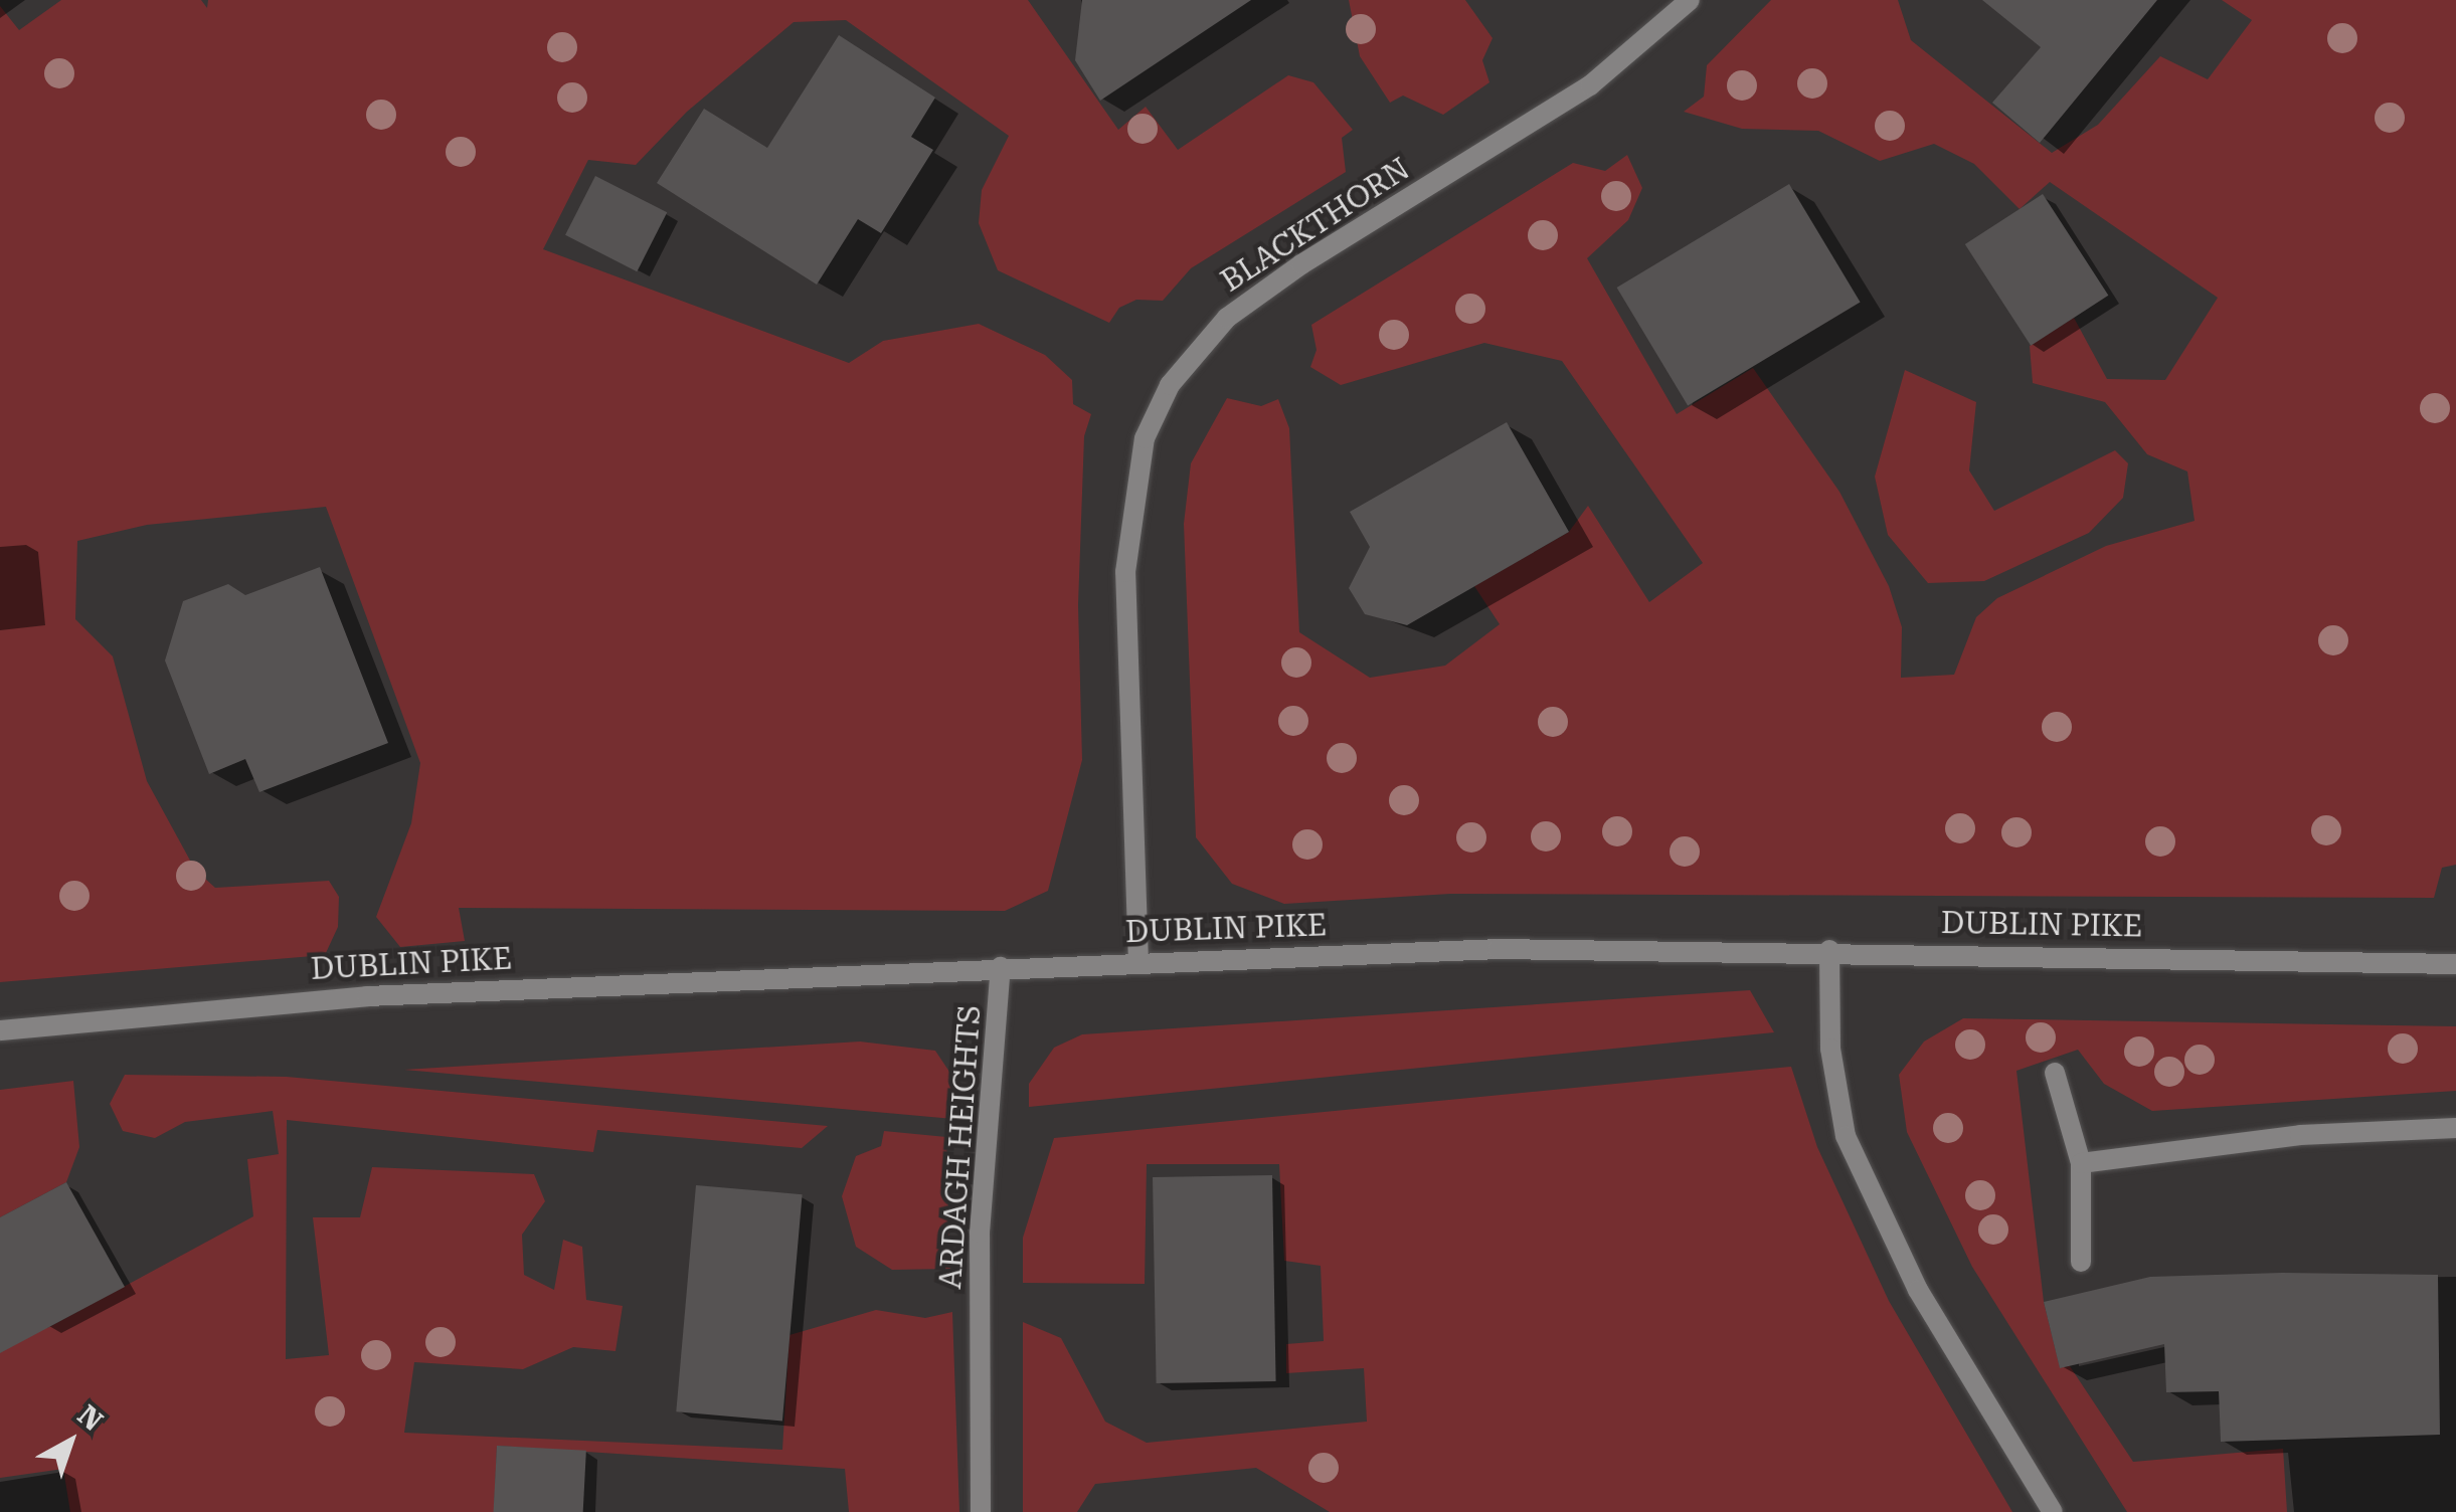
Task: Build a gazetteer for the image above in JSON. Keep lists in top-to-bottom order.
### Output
{
  "streets": {
    "street": ["BLACKTHORN", "DUBLIN PIKE", "ARDAGH HEIGHTS"]
  },
  "crossings": [
    ["BLACKTHORN", "DUBLIN PIKE"],
    ["DUBLIN PIKE", "ARDAGH HEIGHTS"]
  ],
  "north": "top right"
}
